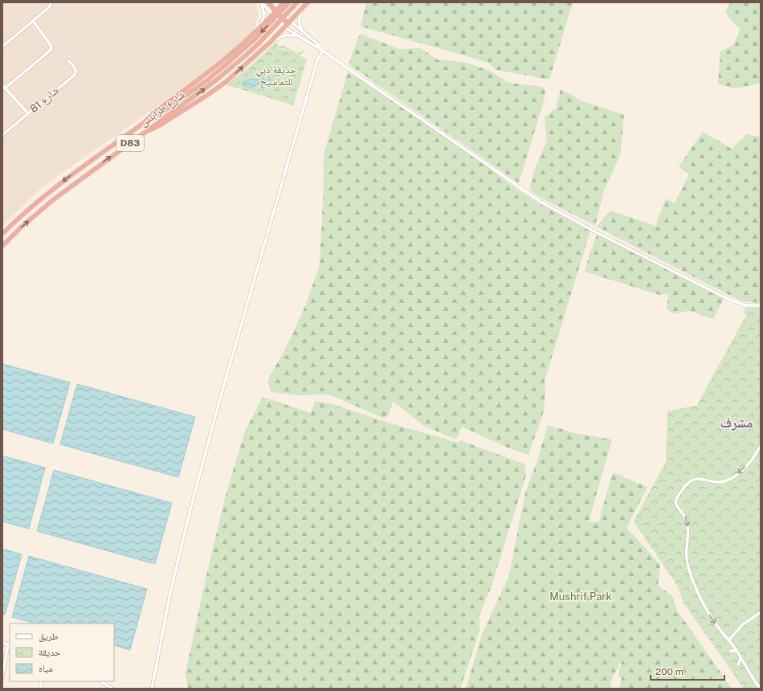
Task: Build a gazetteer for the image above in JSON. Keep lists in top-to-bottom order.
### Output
{
  "streets": {
    "highway": ["شارع طرابلس", "D83"],
    "street": ["شارع 81"]
  },
  "districts": ["مشرف"],
  "parks": ["حديقة دبي للتماسيح", "Mushrif Park"],
  "legend": ["طريق", "حديقة", "مياه"],
  "scale_bar": "200 m"
}
